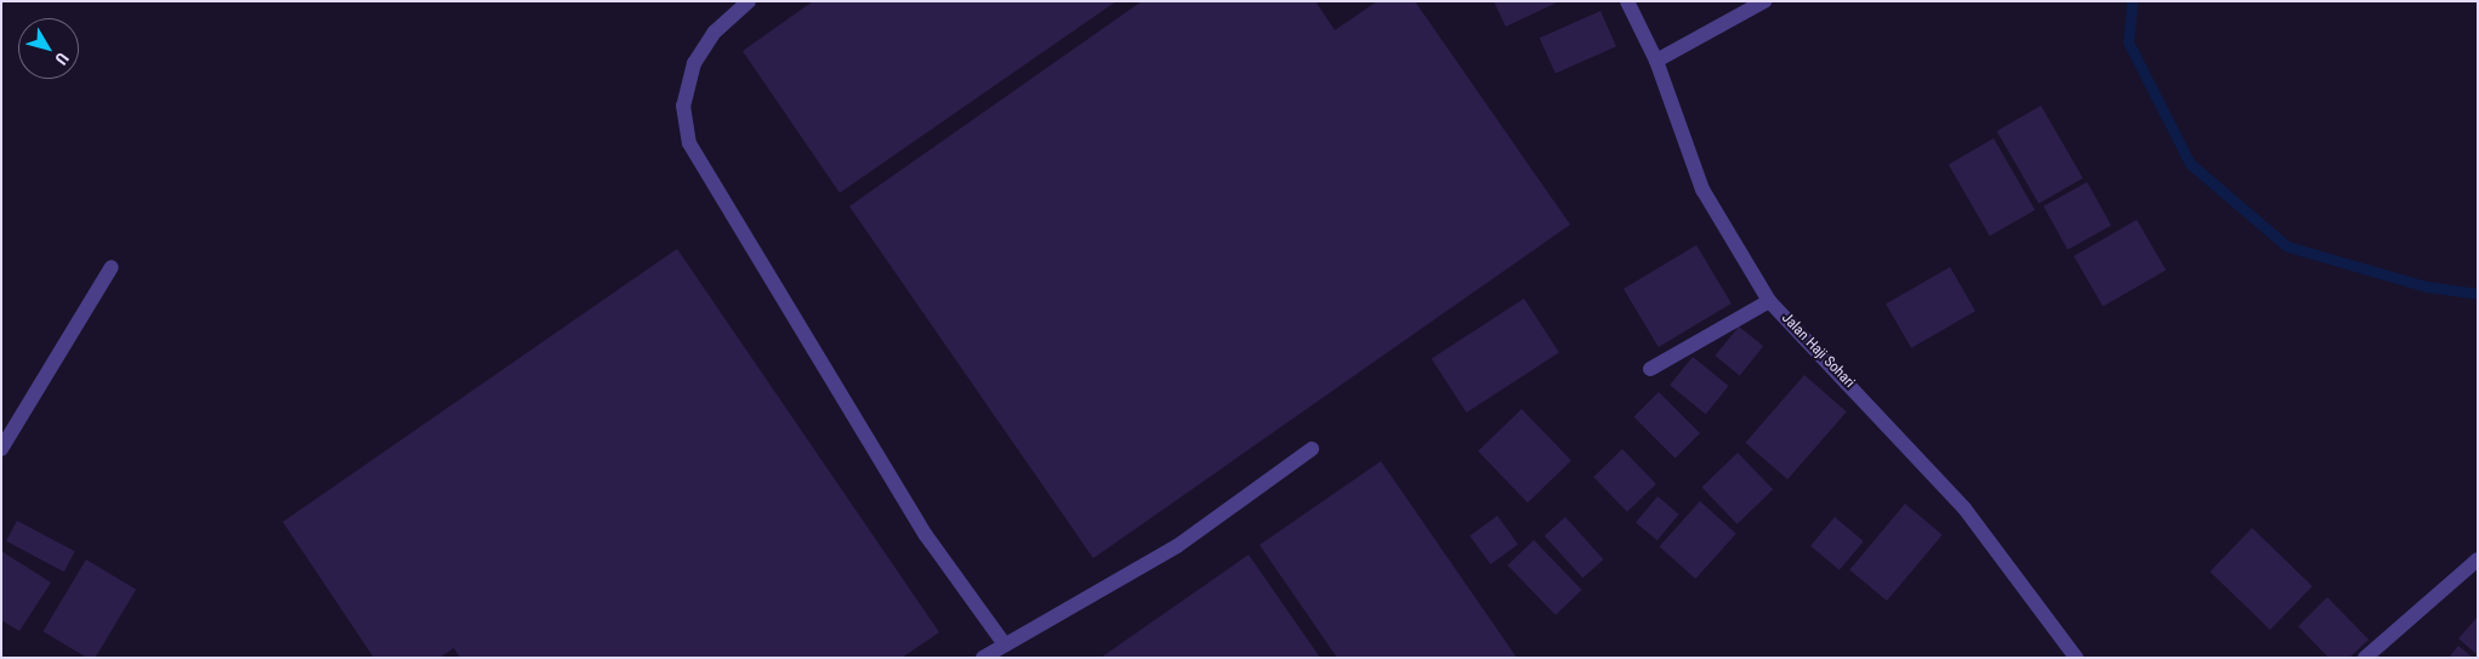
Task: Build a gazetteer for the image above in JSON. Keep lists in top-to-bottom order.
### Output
{
  "streets": {
    "street": ["Jalan Haji Sohari"]
  },
  "north": "bottom right"
}
